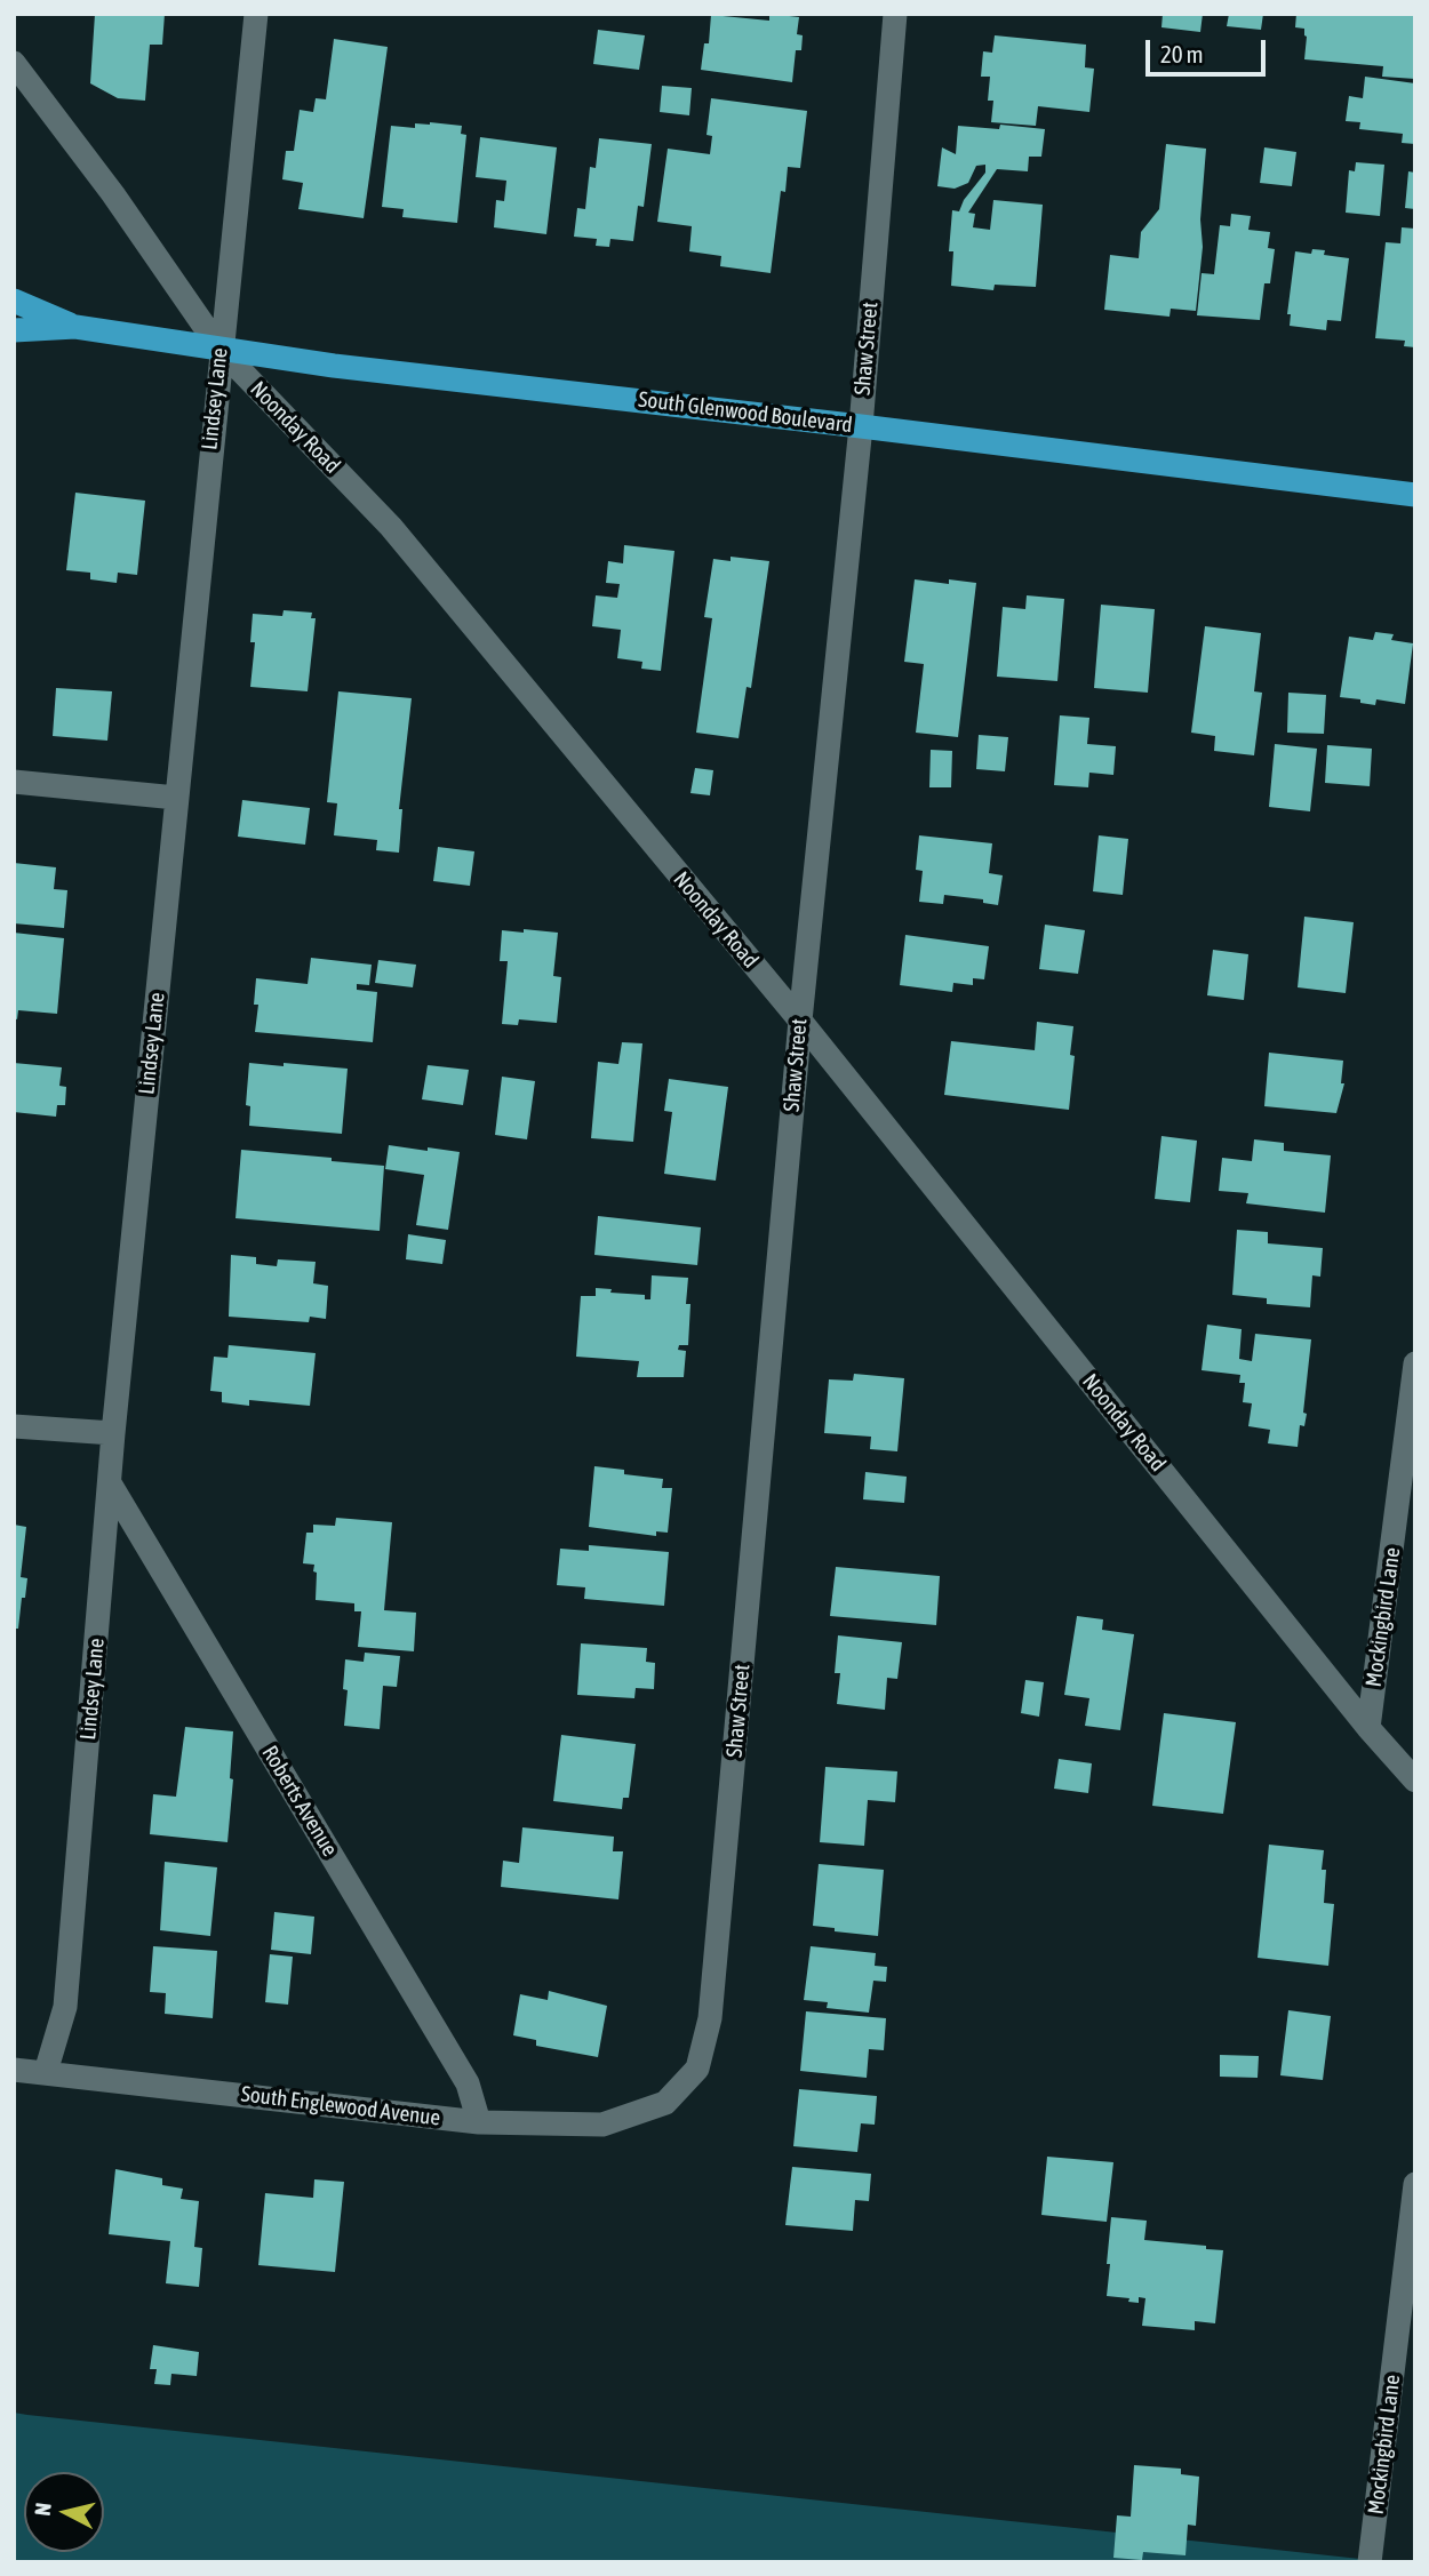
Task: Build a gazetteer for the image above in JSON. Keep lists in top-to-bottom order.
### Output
{
  "streets": {
    "main road": ["South Glenwood Boulevard"],
    "street": [
      "Shaw Street",
      "Lindsey Lane",
      "Noonday Road",
      "Mockingbird Lane",
      "Roberts Avenue",
      "South Englewood Avenue"
    ]
  },
  "crossings": [
    ["Shaw Street", "South Glenwood Boulevard"],
    ["Shaw Street", "Noonday Road"],
    ["Shaw Street", "South Englewood Avenue"],
    ["Lindsey Lane", "South Glenwood Boulevard"],
    ["Lindsey Lane", "Noonday Road"],
    ["Lindsey Lane", "Roberts Avenue"],
    ["Lindsey Lane", "South Englewood Avenue"],
    ["South Glenwood Boulevard", "Noonday Road"],
    ["Noonday Road", "Mockingbird Lane"],
    ["Roberts Avenue", "South Englewood Avenue"]
  ],
  "scale_bar": "20 m",
  "north": "left"
}
